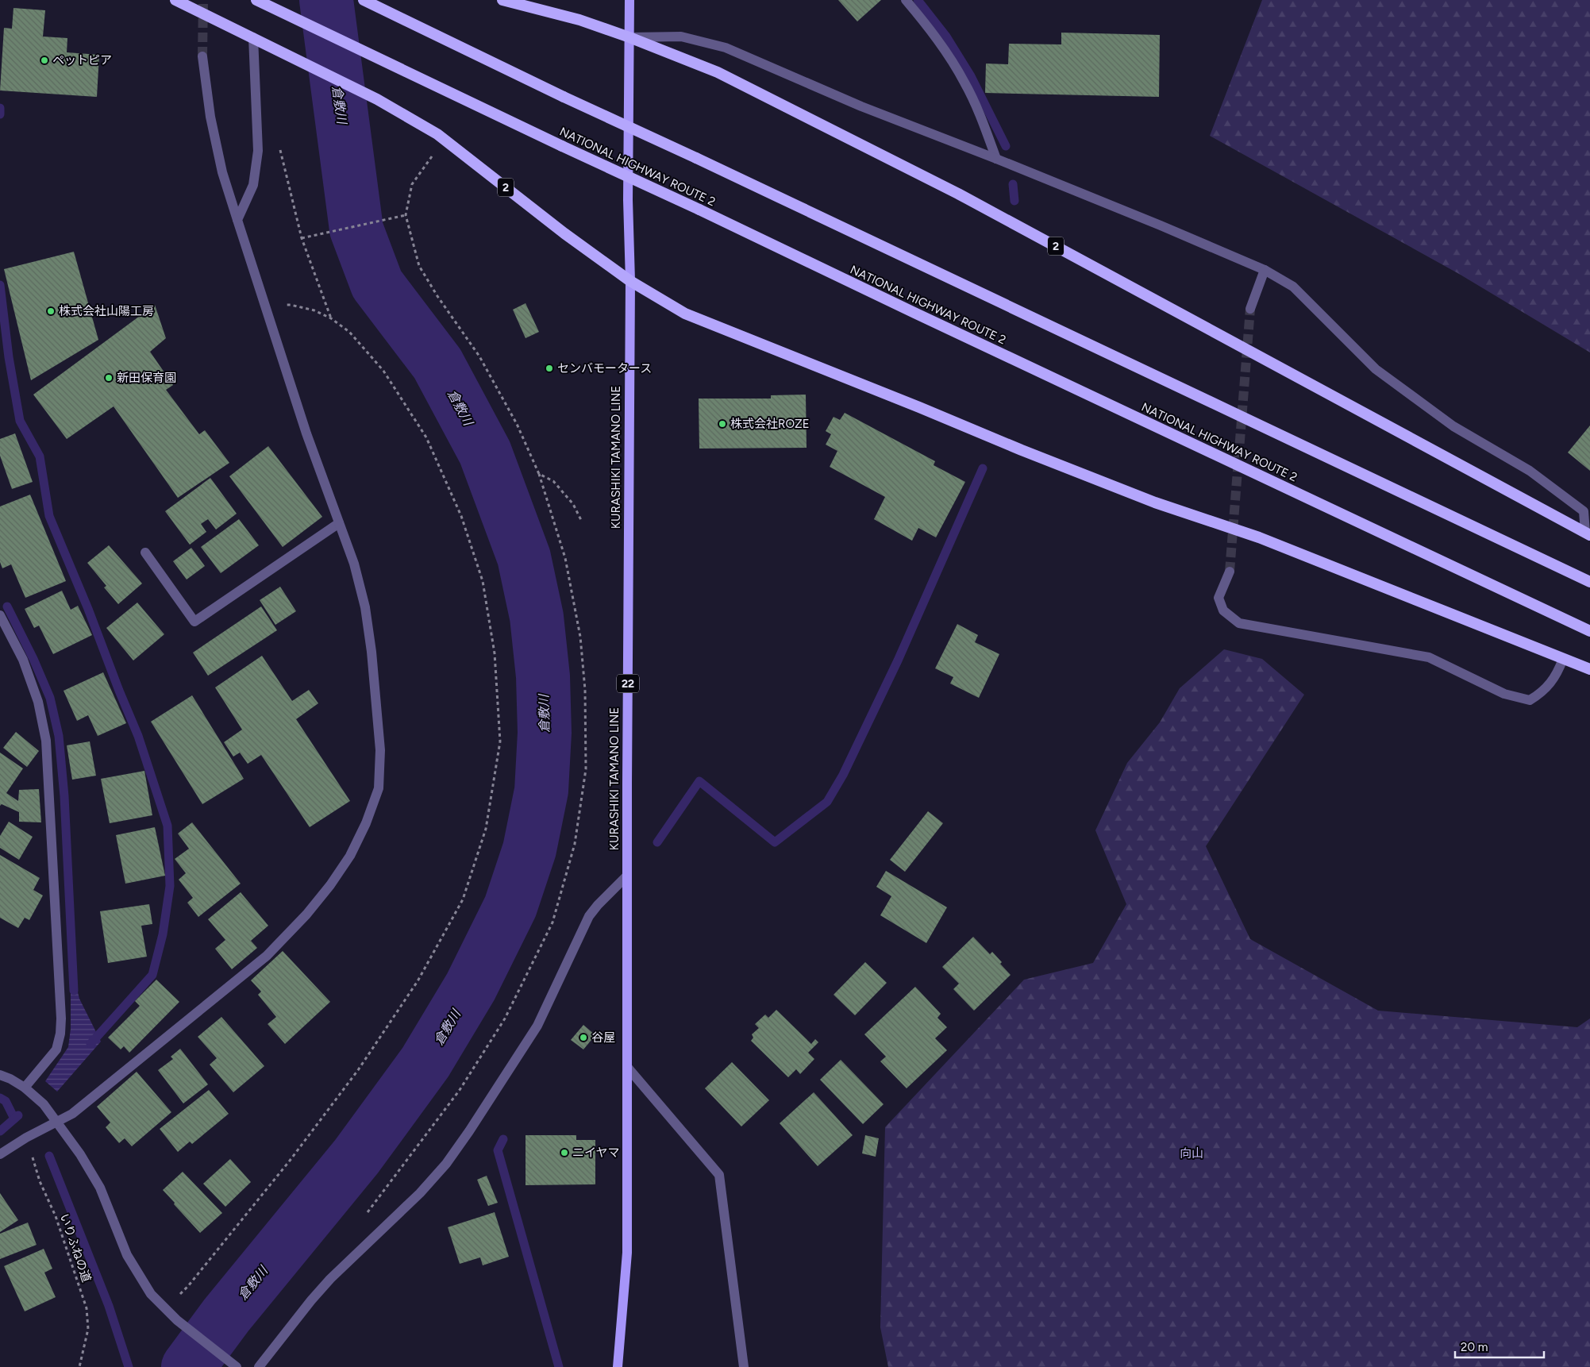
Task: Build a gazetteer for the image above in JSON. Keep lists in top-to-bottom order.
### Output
{
  "streets": {
    "highway": ["NATIONAL HIGHWAY ROUTE 2", "2"],
    "main road": ["KURASHIKI TAMANO LINE", "22"],
    "path": ["いりふねの道"]
  },
  "crossings": [
    ["2", "KURASHIKI TAMANO LINE"]
  ],
  "water": ["倉敷川"],
  "parks": ["向山"],
  "places": [
    "ペットピア",
    "株式会社山陽工房",
    "センバモータース",
    "新田保育園",
    "株式会社ROZE",
    "谷屋",
    "ニイヤマ"
  ],
  "scale_bar": "20 m"
}
